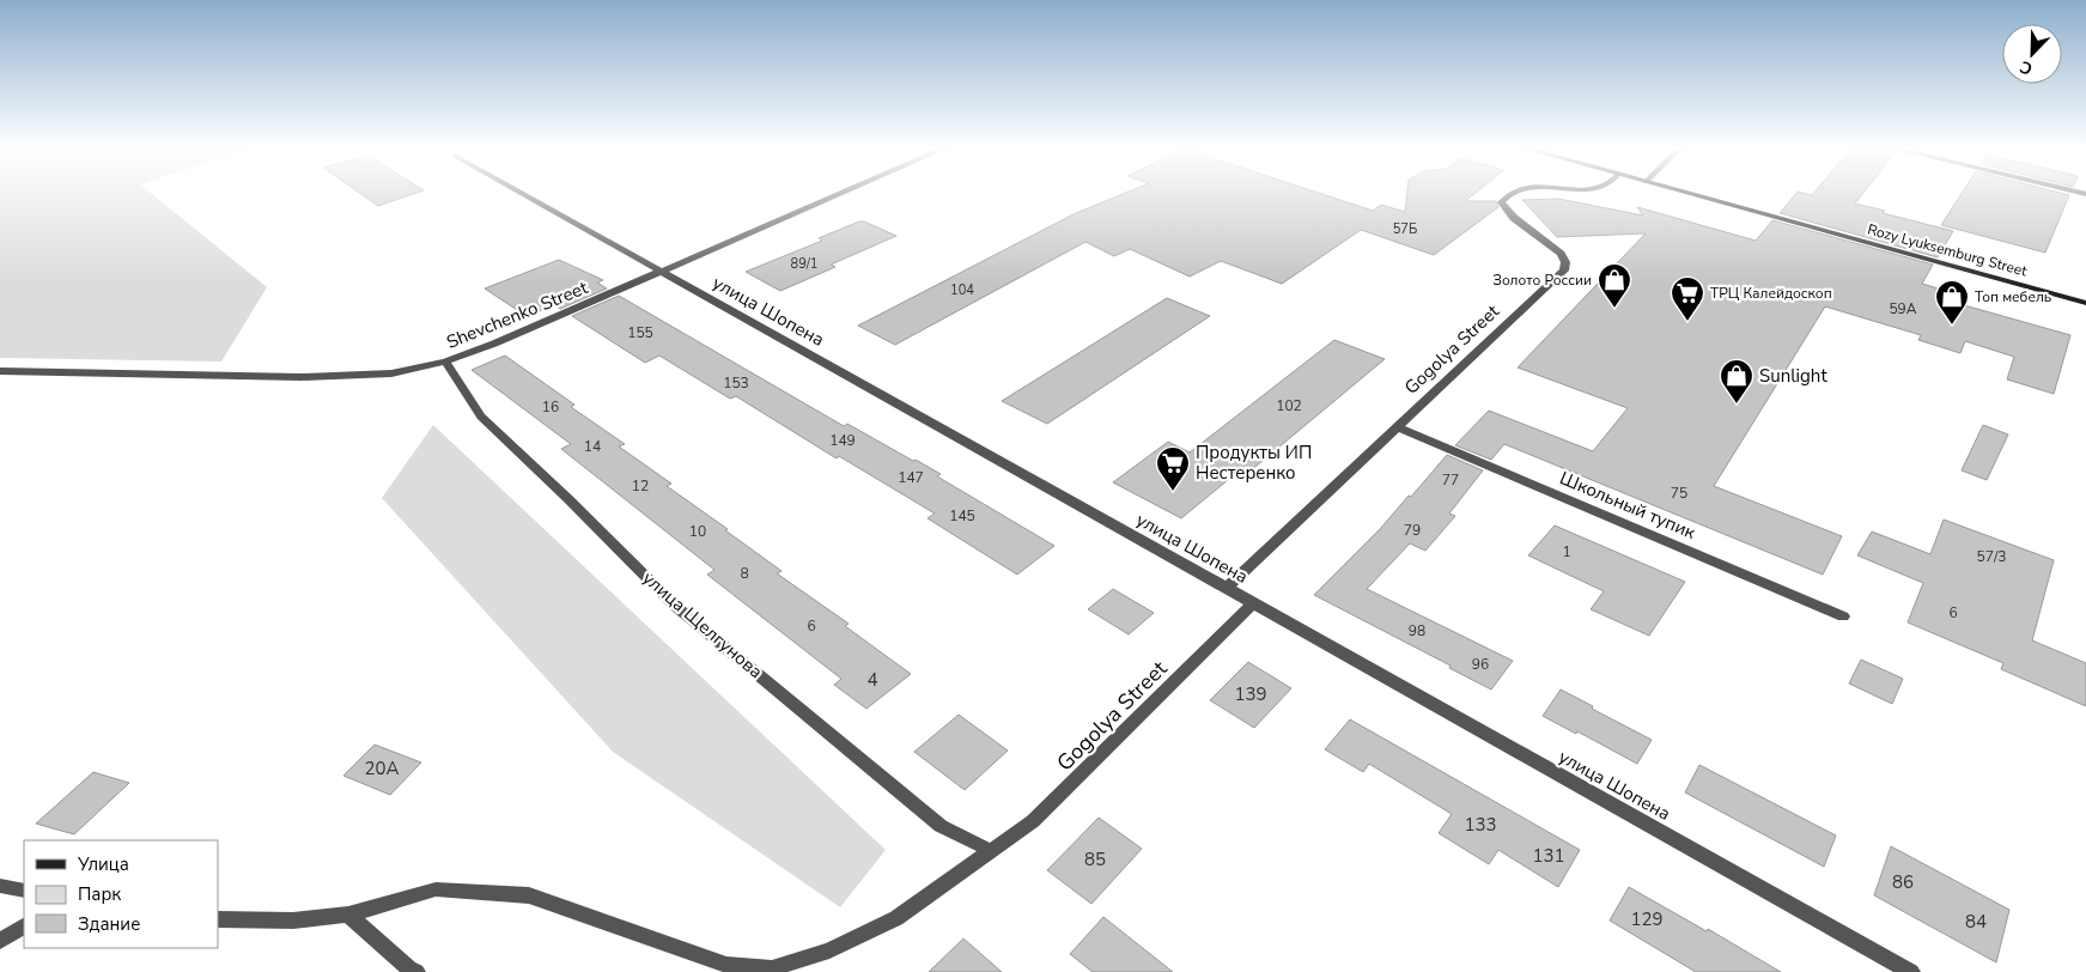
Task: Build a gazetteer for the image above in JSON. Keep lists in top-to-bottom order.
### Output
{
  "streets": {
    "main road": ["Rozy Lyuksemburg Street"],
    "street": [
      "улица Шопена",
      "Shevchenko Street",
      "Gogolya Street",
      "Школьный тупик",
      "улица Щелгунова"
    ]
  },
  "crossings": [
    ["улица Шопена", "Shevchenko Street"],
    ["улица Шопена", "Gogolya Street"],
    ["Shevchenko Street", "улица Щелгунова"],
    ["Gogolya Street", "Школьный тупик"],
    ["Gogolya Street", "улица Щелгунова"]
  ],
  "places": {
    "shop": ["Золото России", "Топ мебель", "Sunlight"],
    "supermarket": ["ТРЦ Калейдоскоп", "Продукты ИП Нестеренко"]
  },
  "house_numbers": [
    "57Б",
    "89/1",
    "104",
    "59А",
    "155",
    "153",
    "102",
    "16",
    "149",
    "14",
    "147",
    "77",
    "12",
    "75",
    "145",
    "79",
    "10",
    "1",
    "57/3",
    "8",
    "6",
    "6",
    "98",
    "96",
    "4",
    "139",
    "20А",
    "133",
    "131",
    "85",
    "86",
    "129",
    "84"
  ],
  "legend": ["Улица", "Парк", "Здание"],
  "north": "bottom left"
}
